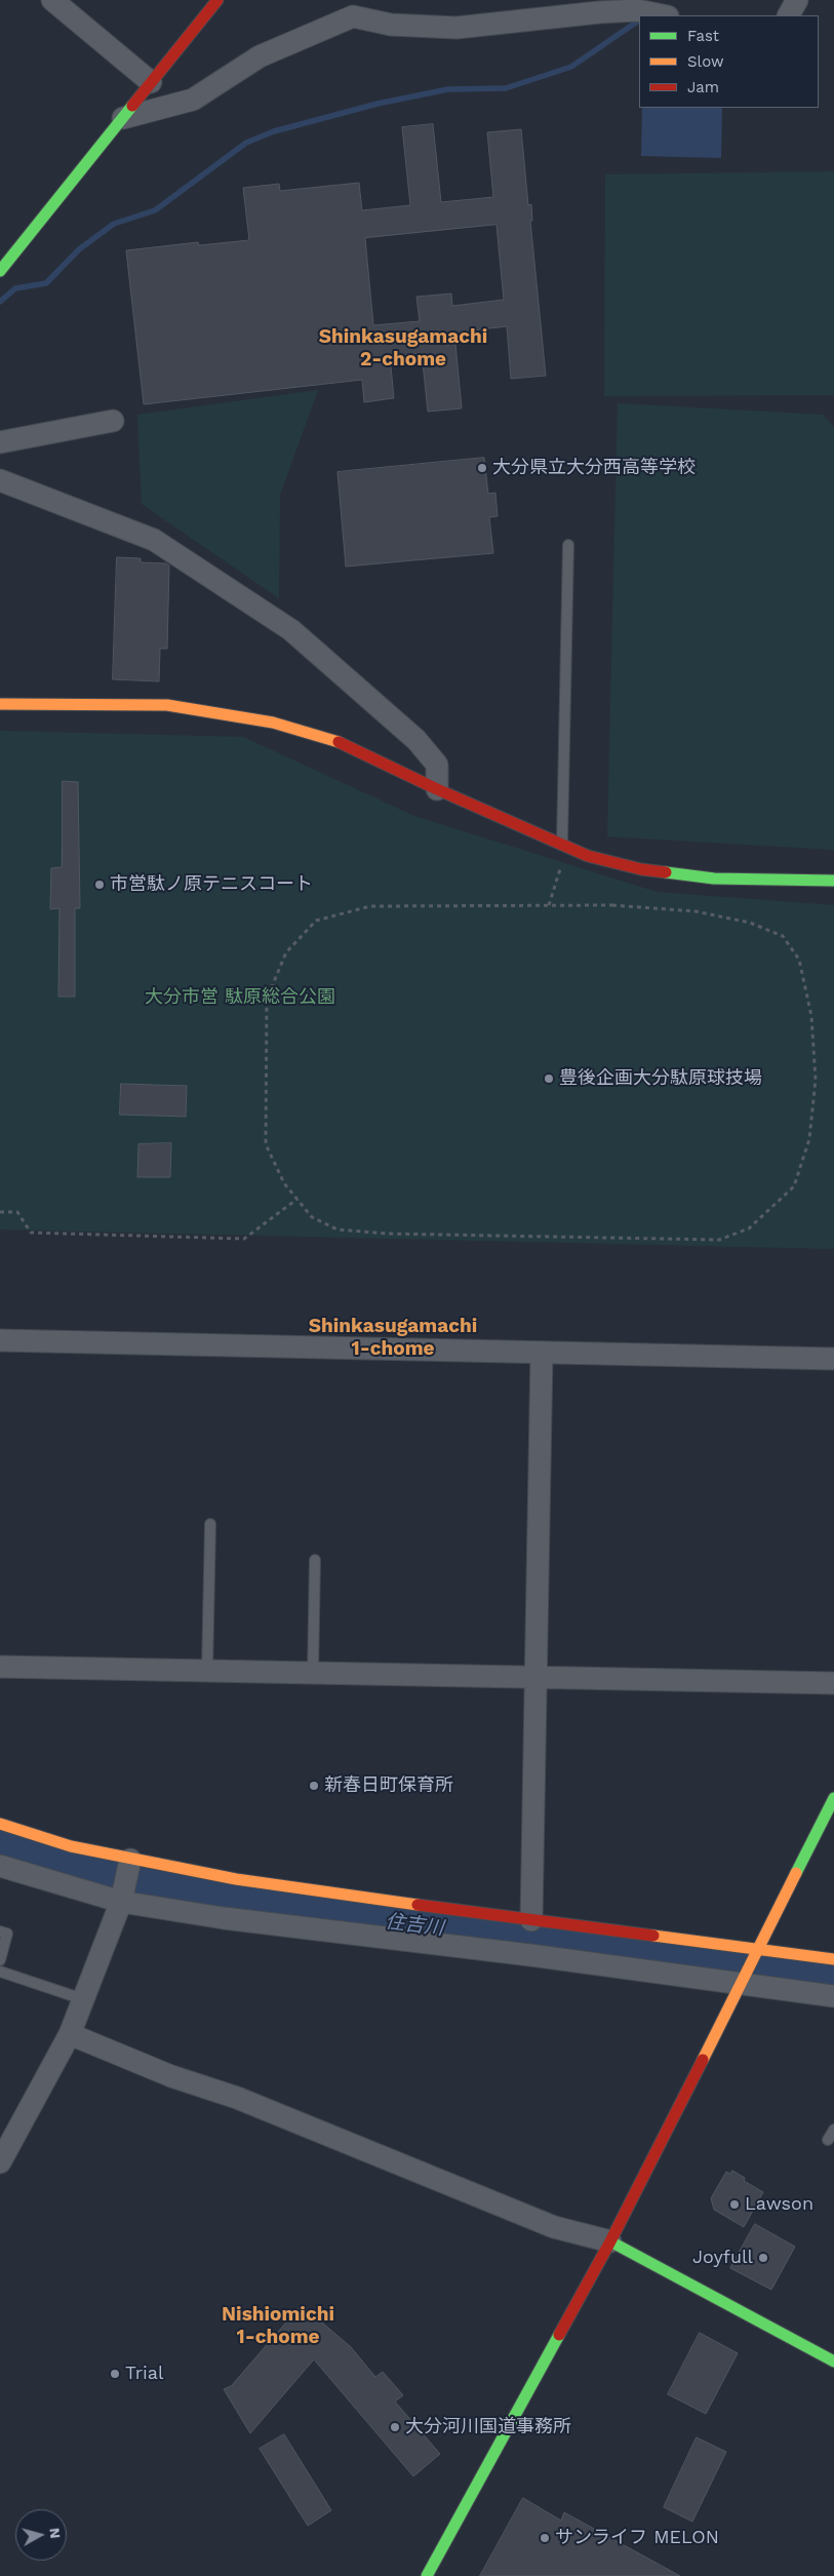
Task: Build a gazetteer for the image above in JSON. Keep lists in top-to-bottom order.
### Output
{
  "districts": ["Shinkasugamachi 2-chome", "Shinkasugamachi 1-chome", "Nishiomichi 1-chome"],
  "water": ["住吉川"],
  "parks": ["大分市営 駄原総合公園"],
  "places": [
    "大分県立大分西高等学校",
    "市営駄ノ原テニスコート",
    "豊後企画大分駄原球技場",
    "新春日町保育所",
    "Lawson",
    "Joyfull",
    "Trial",
    "大分河川国道事務所",
    "サンライフ MELON"
  ],
  "legend": ["Fast", "Slow", "Jam"],
  "north": "right"
}
